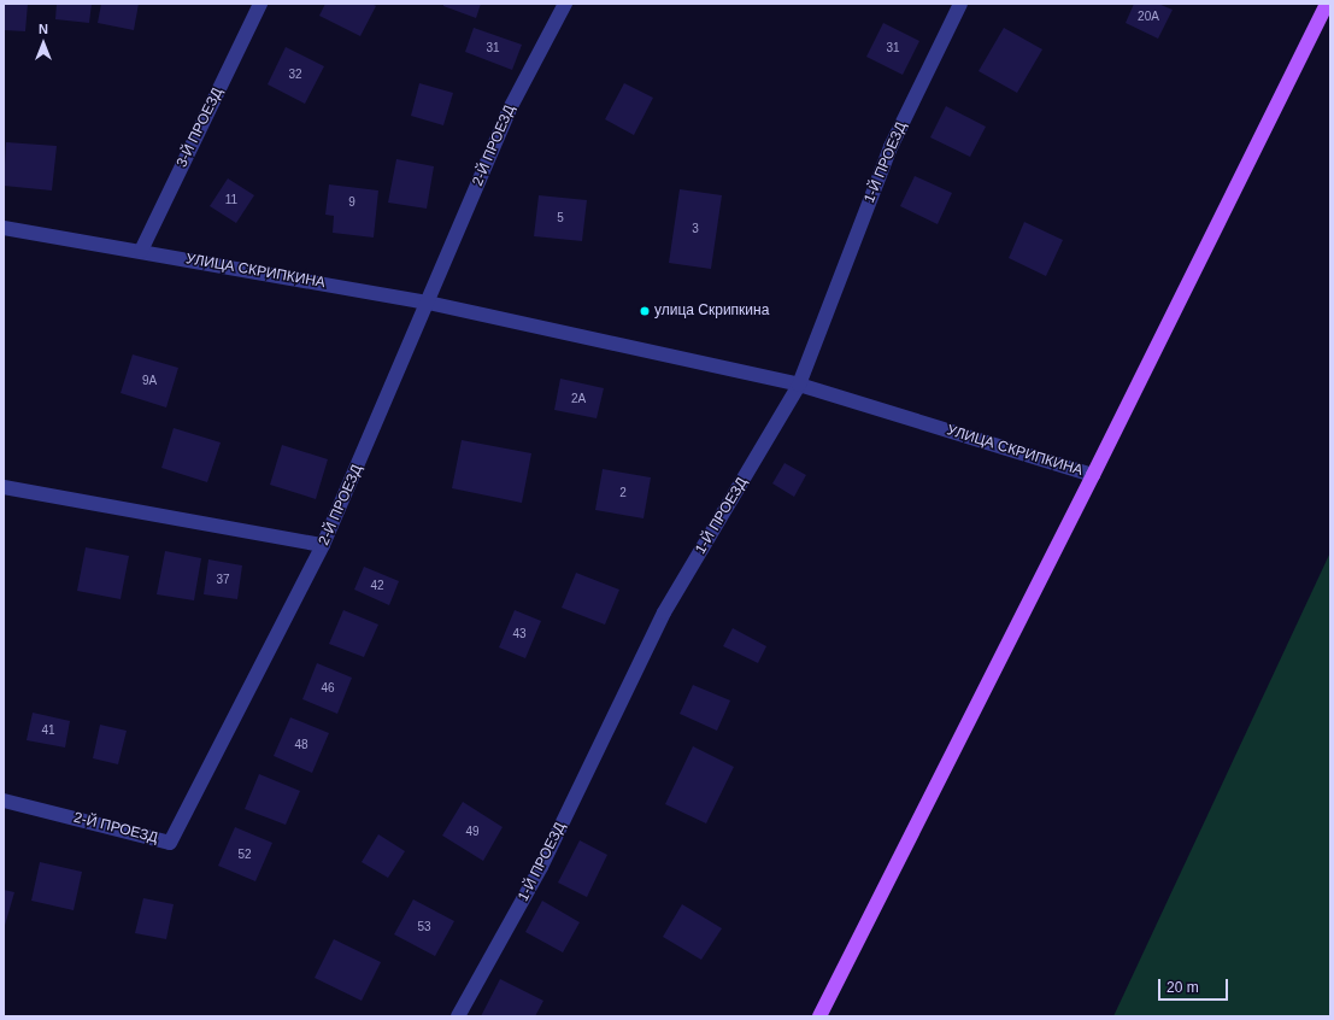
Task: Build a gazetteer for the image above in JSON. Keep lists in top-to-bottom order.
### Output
{
  "streets": {
    "street": [
      "3-Й ПРОЕЗД",
      "2-Й ПРОЕЗД",
      "1-Й ПРОЕЗД",
      "УЛИЦА СКРИПКИНА"
    ]
  },
  "crossings": [
    ["3-Й ПРОЕЗД", "УЛИЦА СКРИПКИНА"],
    ["2-Й ПРОЕЗД", "УЛИЦА СКРИПКИНА"],
    ["1-Й ПРОЕЗД", "УЛИЦА СКРИПКИНА"]
  ],
  "places": ["улица Скрипкина"],
  "house_numbers": [
    "20А",
    "31",
    "31",
    "32",
    "11",
    "9",
    "5",
    "3",
    "9А",
    "2А",
    "2",
    "37",
    "42",
    "43",
    "46",
    "41",
    "48",
    "49",
    "52",
    "53"
  ],
  "scale_bar": "20 m",
  "north": "top"
}
